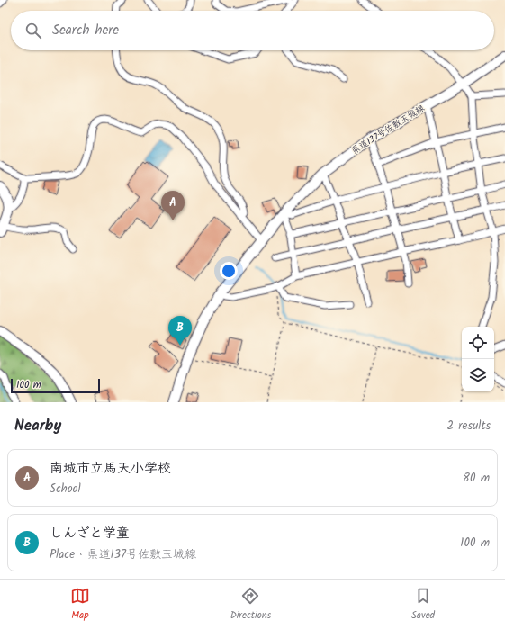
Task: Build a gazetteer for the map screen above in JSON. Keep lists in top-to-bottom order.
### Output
{
  "streets": {
    "main road": ["県道137号佐敷玉城線"]
  },
  "scale_bar": "100 m",
  "page": {
    "search": "Search here",
    "pins": ["A", "B"],
    "scale": "100 m",
    "heading": ["Nearby", "2 results"],
    "list": [
      {
        "mark": "A",
        "name": "南城市立馬天小学校",
        "note": "School",
        "value": "80 m"
      },
      {
        "mark": "B",
        "name": "しんざと学童",
        "note": "Place · 県道137号佐敷玉城線",
        "value": "100 m"
      }
    ],
    "nav": ["Map", "Directions", "Saved"]
  }
}
